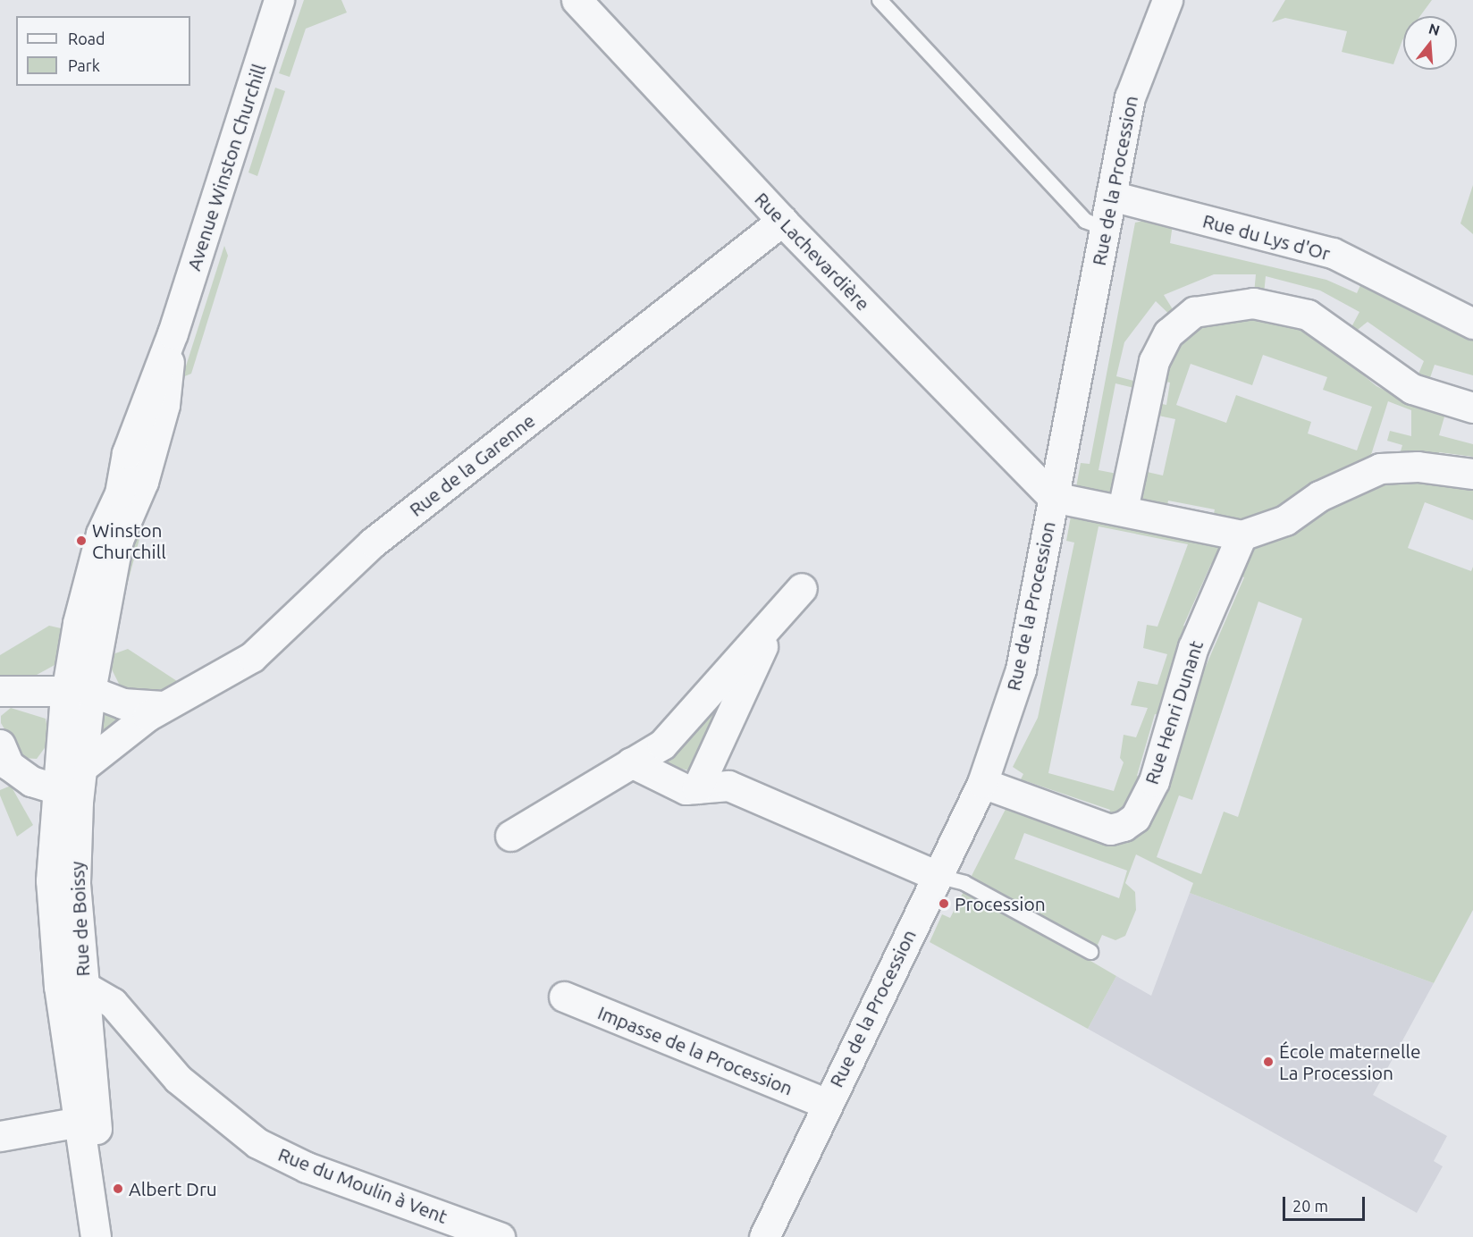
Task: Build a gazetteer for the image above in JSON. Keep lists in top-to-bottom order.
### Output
{
  "streets": {
    "street": [
      "Avenue Winston Churchill",
      "Rue de la Procession",
      "Rue du Lys d'Or",
      "Rue Lachevardière",
      "Rue de la Garenne",
      "Rue Henri Dunant",
      "Rue de Boissy",
      "Impasse de la Procession",
      "Rue du Moulin à Vent"
    ]
  },
  "crossings": [
    ["Avenue Winston Churchill", "Rue de Boissy"],
    ["Rue de la Procession", "Rue du Lys d'Or"],
    ["Rue de la Procession", "Rue Lachevardière"],
    ["Rue de la Procession", "Rue Henri Dunant"],
    ["Rue de la Procession", "Impasse de la Procession"],
    ["Rue Lachevardière", "Rue de la Garenne"],
    ["Rue de la Garenne", "Rue de Boissy"],
    ["Rue de Boissy", "Rue du Moulin à Vent"]
  ],
  "places": [
    "Winston Churchill",
    "Procession",
    "École maternelle La Procession",
    "Albert Dru"
  ],
  "legend": ["Road", "Park"],
  "scale_bar": "20 m",
  "north": "top"
}
